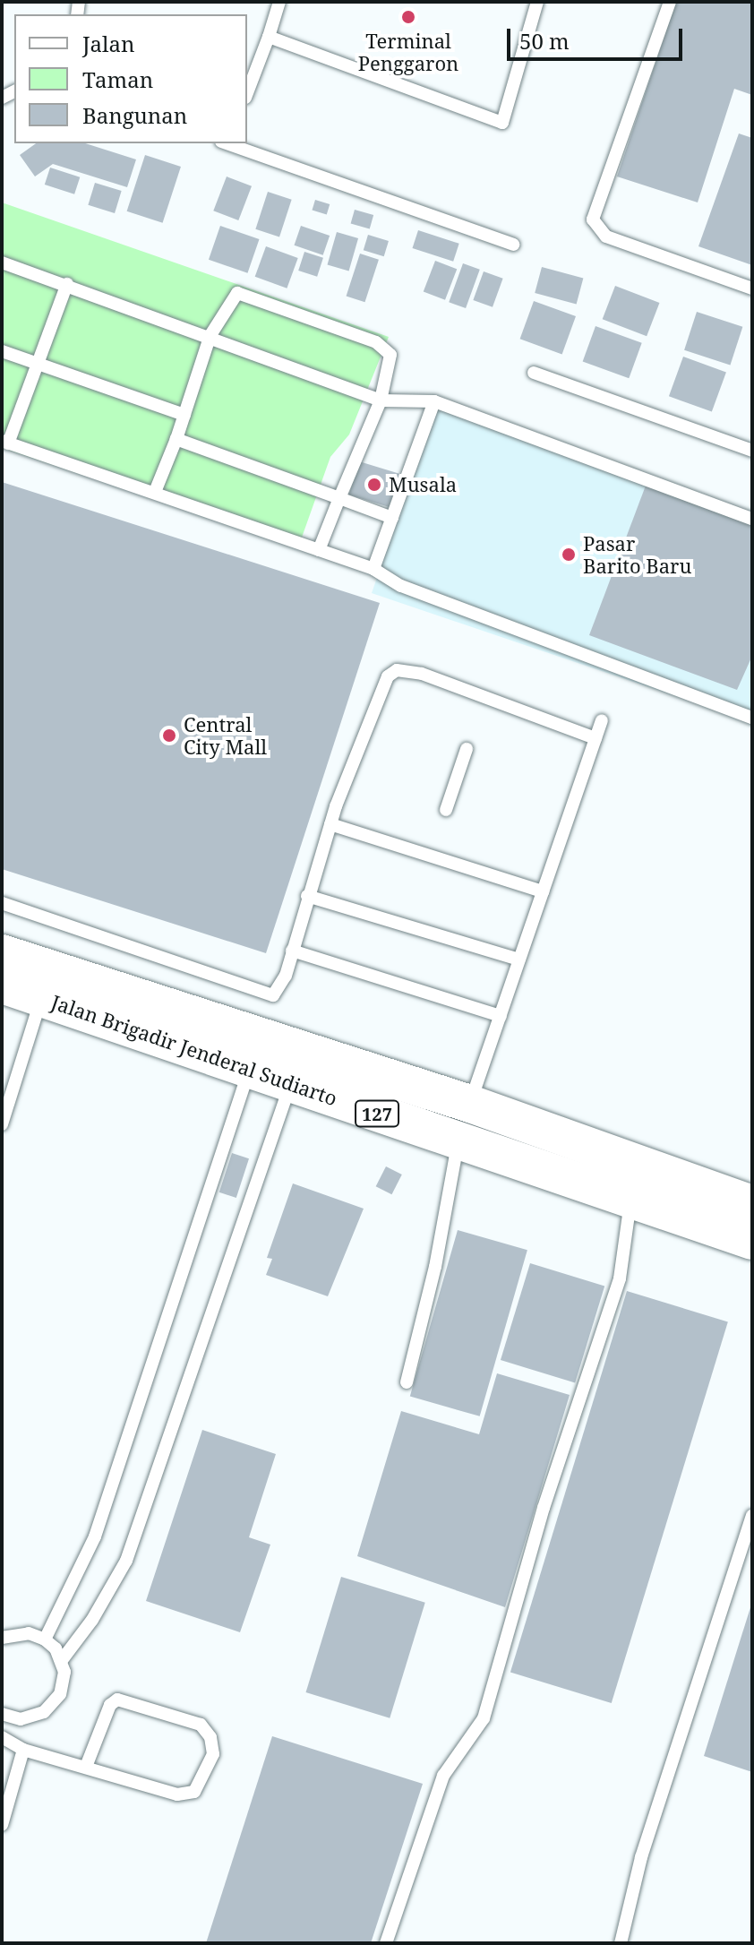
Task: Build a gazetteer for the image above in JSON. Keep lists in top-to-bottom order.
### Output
{
  "streets": {
    "main road": ["Jalan Brigadir Jenderal Sudiarto", "127"]
  },
  "places": [
    "Terminal Penggaron",
    "Musala",
    "Pasar Barito Baru",
    "Central City Mall"
  ],
  "legend": ["Jalan", "Taman", "Bangunan"],
  "scale_bar": "50 m"
}
